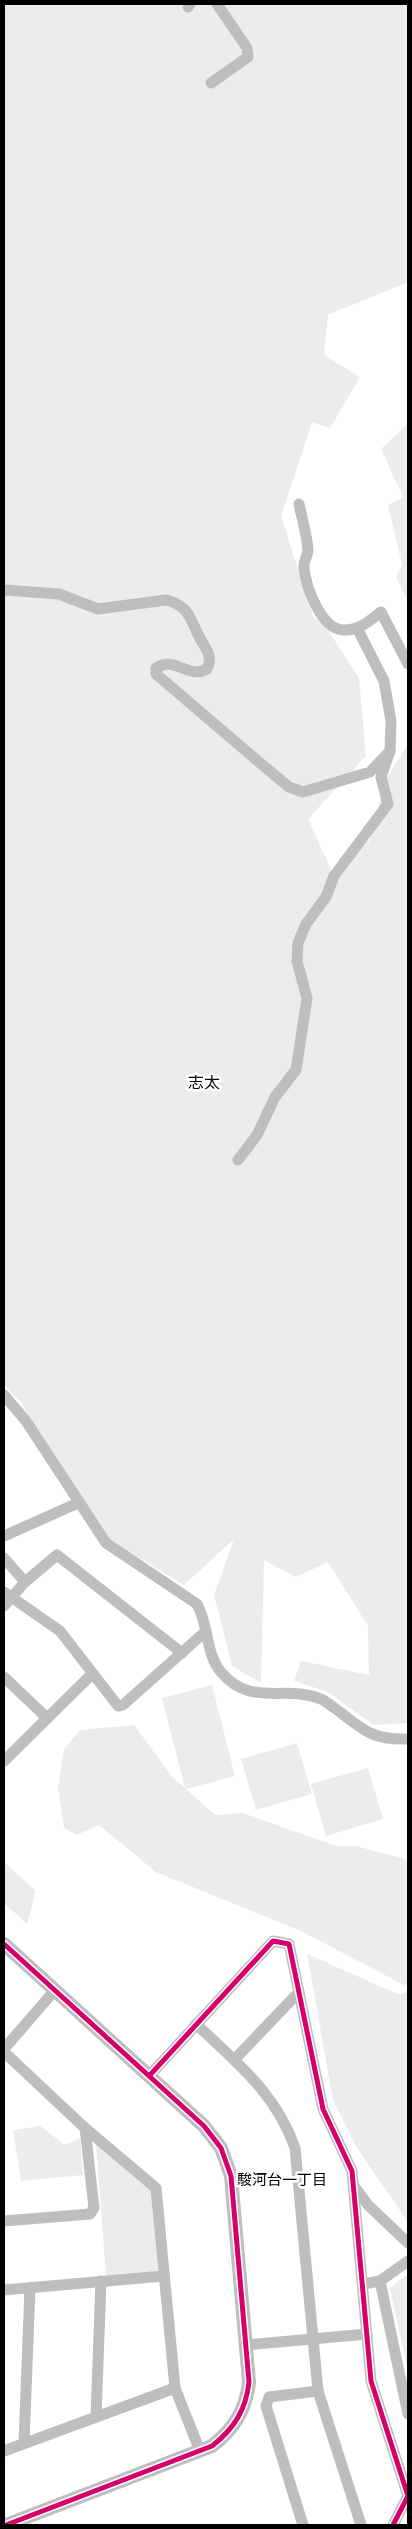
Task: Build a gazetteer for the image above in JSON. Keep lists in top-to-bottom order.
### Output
{
  "districts": ["志太", "駿河台一丁目"]
}
